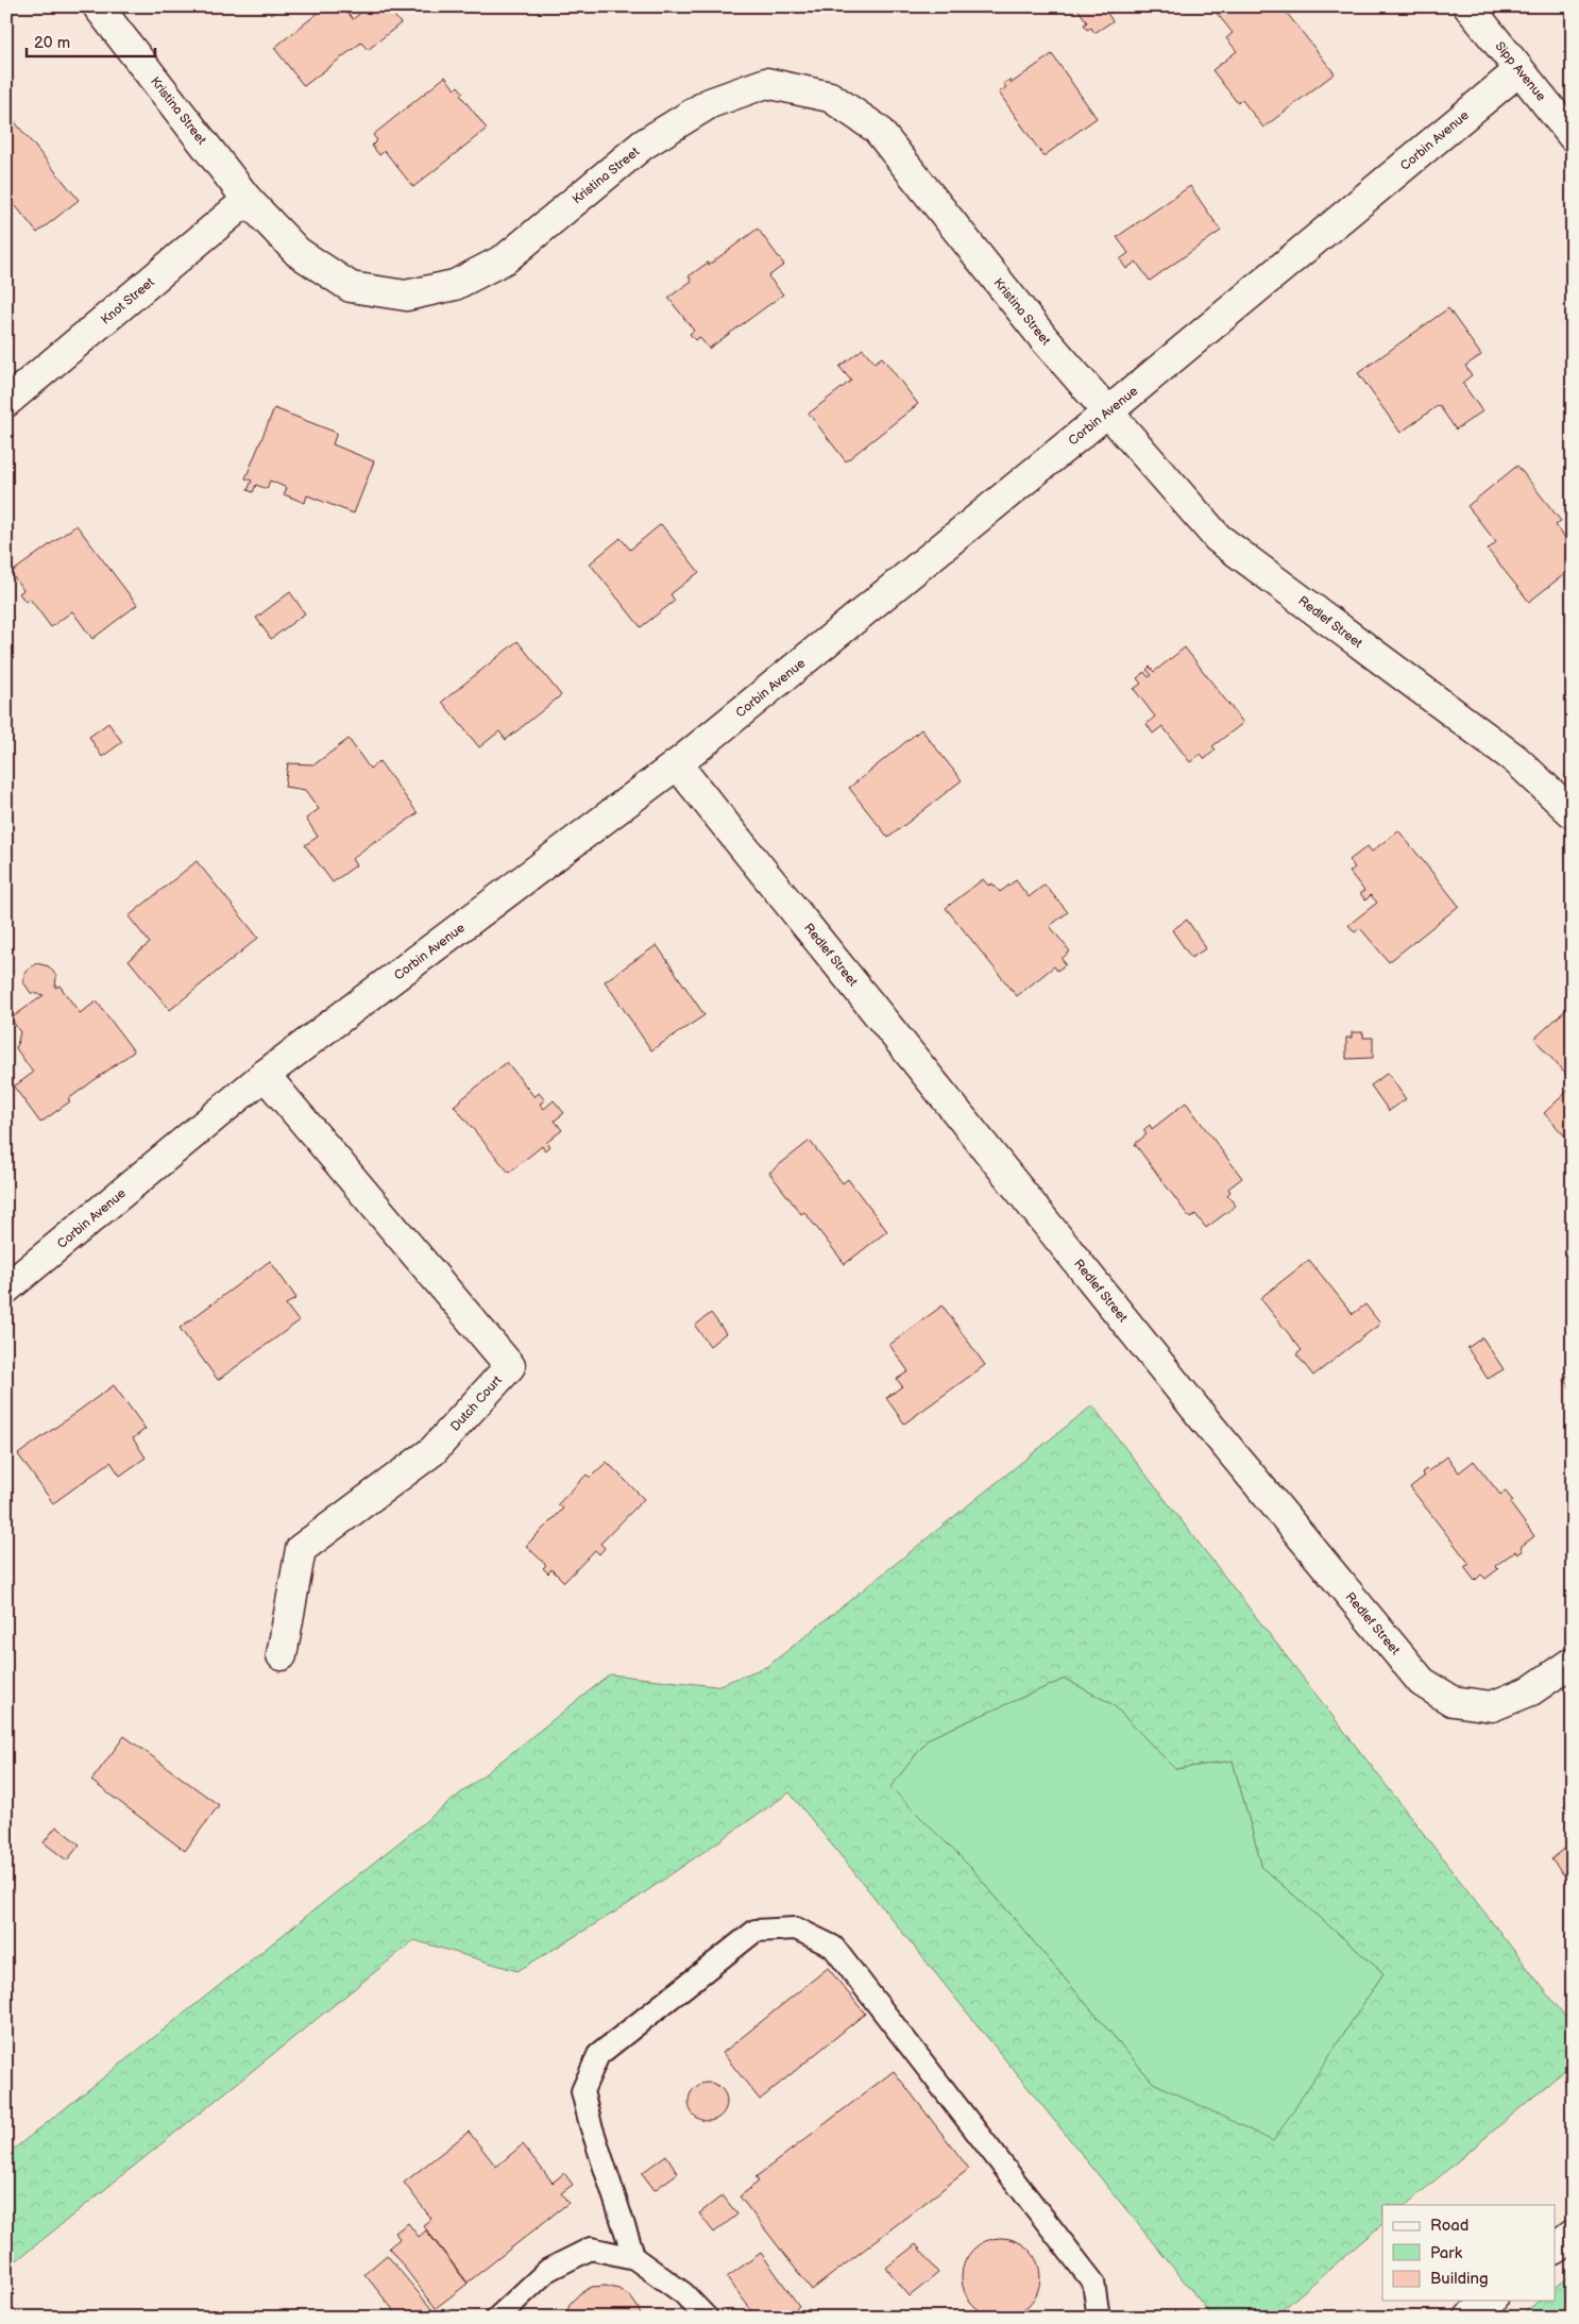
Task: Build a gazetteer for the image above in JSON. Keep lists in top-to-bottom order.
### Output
{
  "streets": {
    "street": [
      "Sipp Avenue",
      "Kristina Street",
      "Corbin Avenue",
      "Knot Street",
      "Redlef Street",
      "Dutch Court"
    ]
  },
  "crossings": [
    ["Sipp Avenue", "Corbin Avenue"],
    ["Kristina Street", "Corbin Avenue"],
    ["Kristina Street", "Knot Street"],
    ["Kristina Street", "Redlef Street"],
    ["Corbin Avenue", "Redlef Street"],
    ["Corbin Avenue", "Dutch Court"]
  ],
  "legend": ["Road", "Park", "Building"],
  "scale_bar": "20 m"
}
